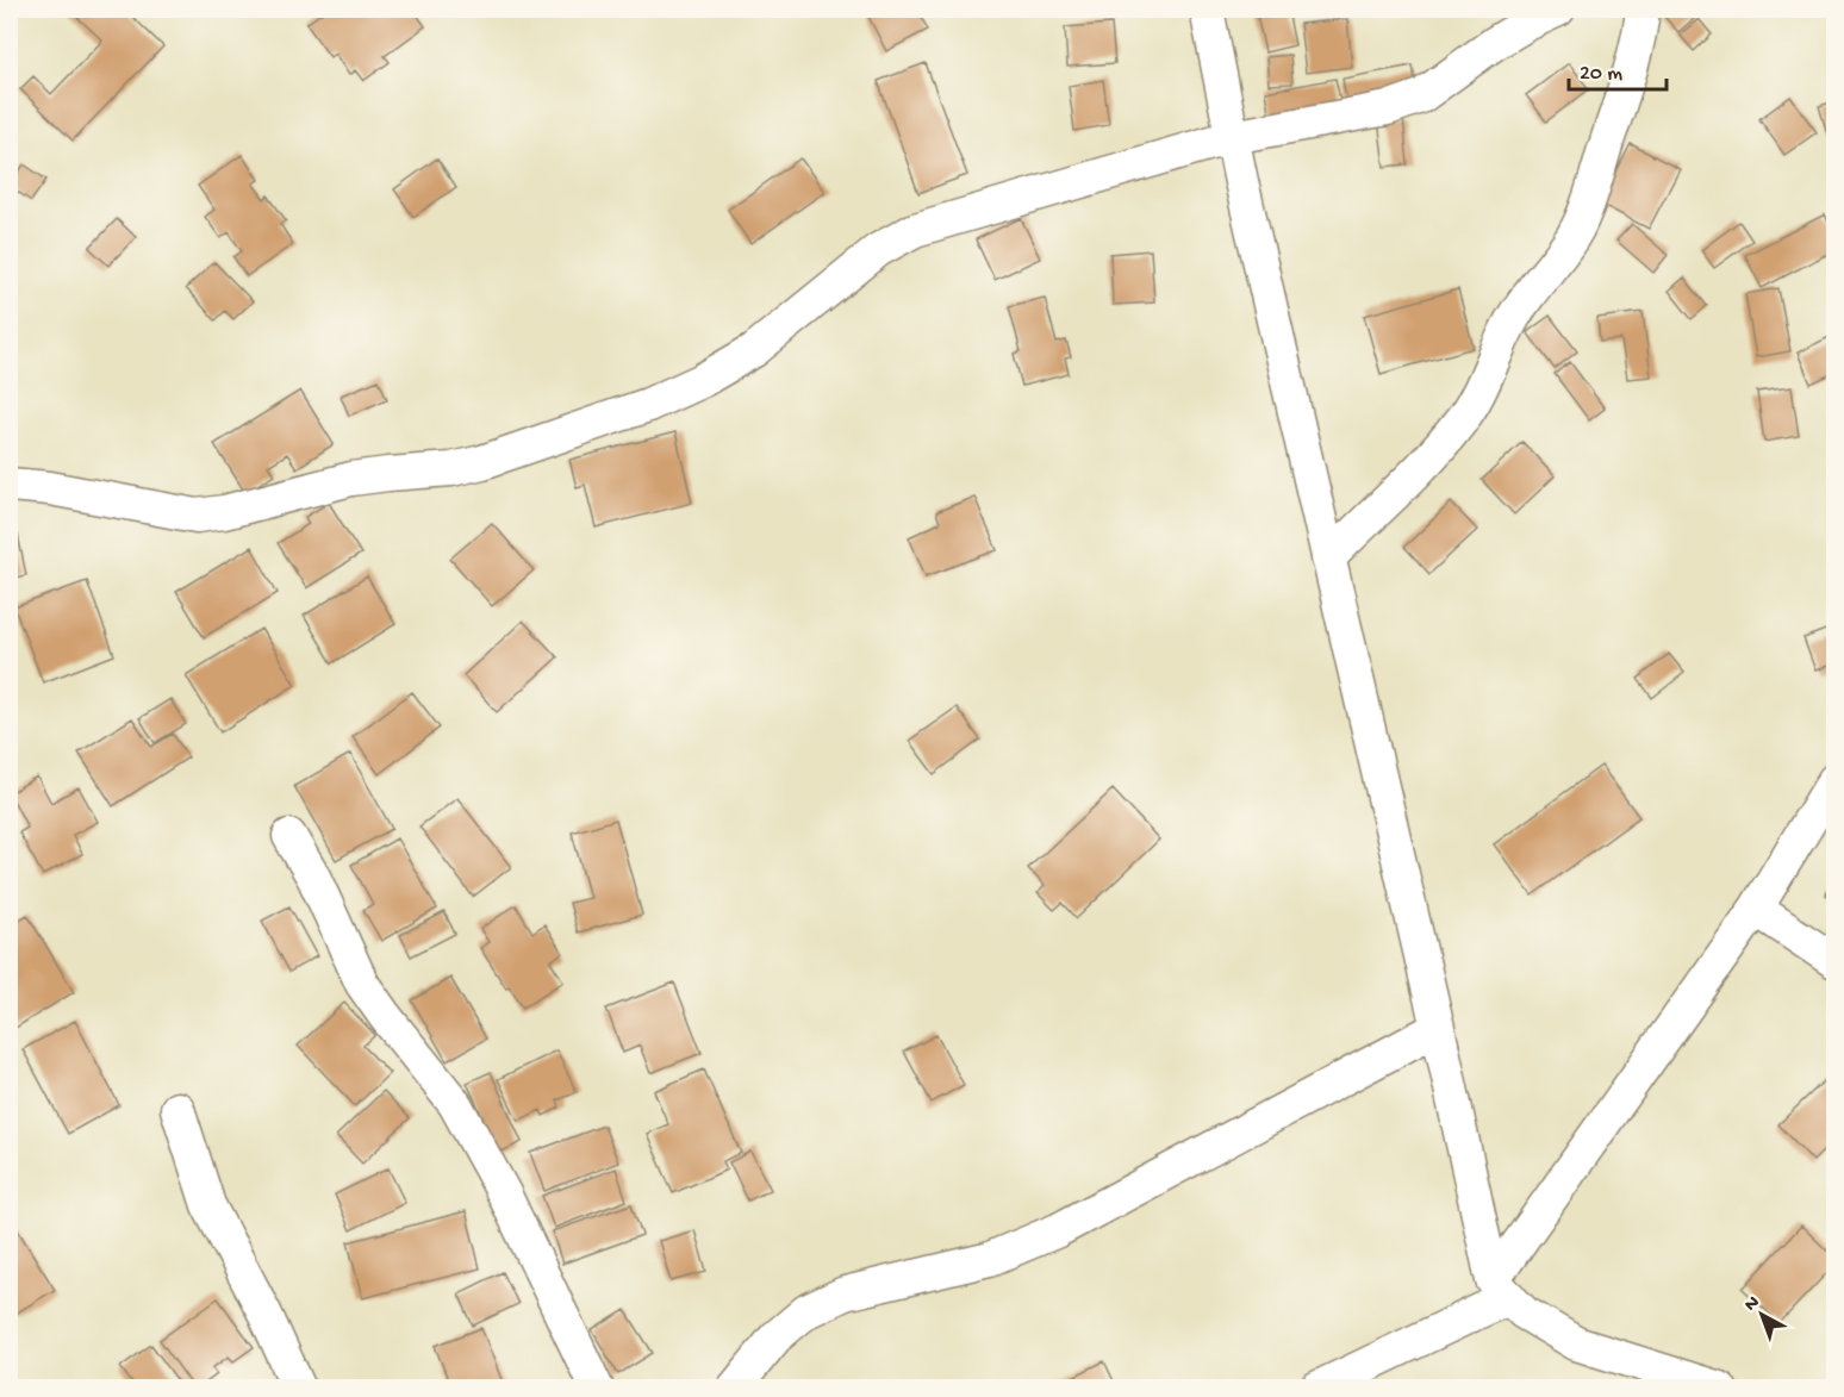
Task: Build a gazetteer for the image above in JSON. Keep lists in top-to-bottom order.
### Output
{
  "scale_bar": "20 m",
  "north": "top left"
}
